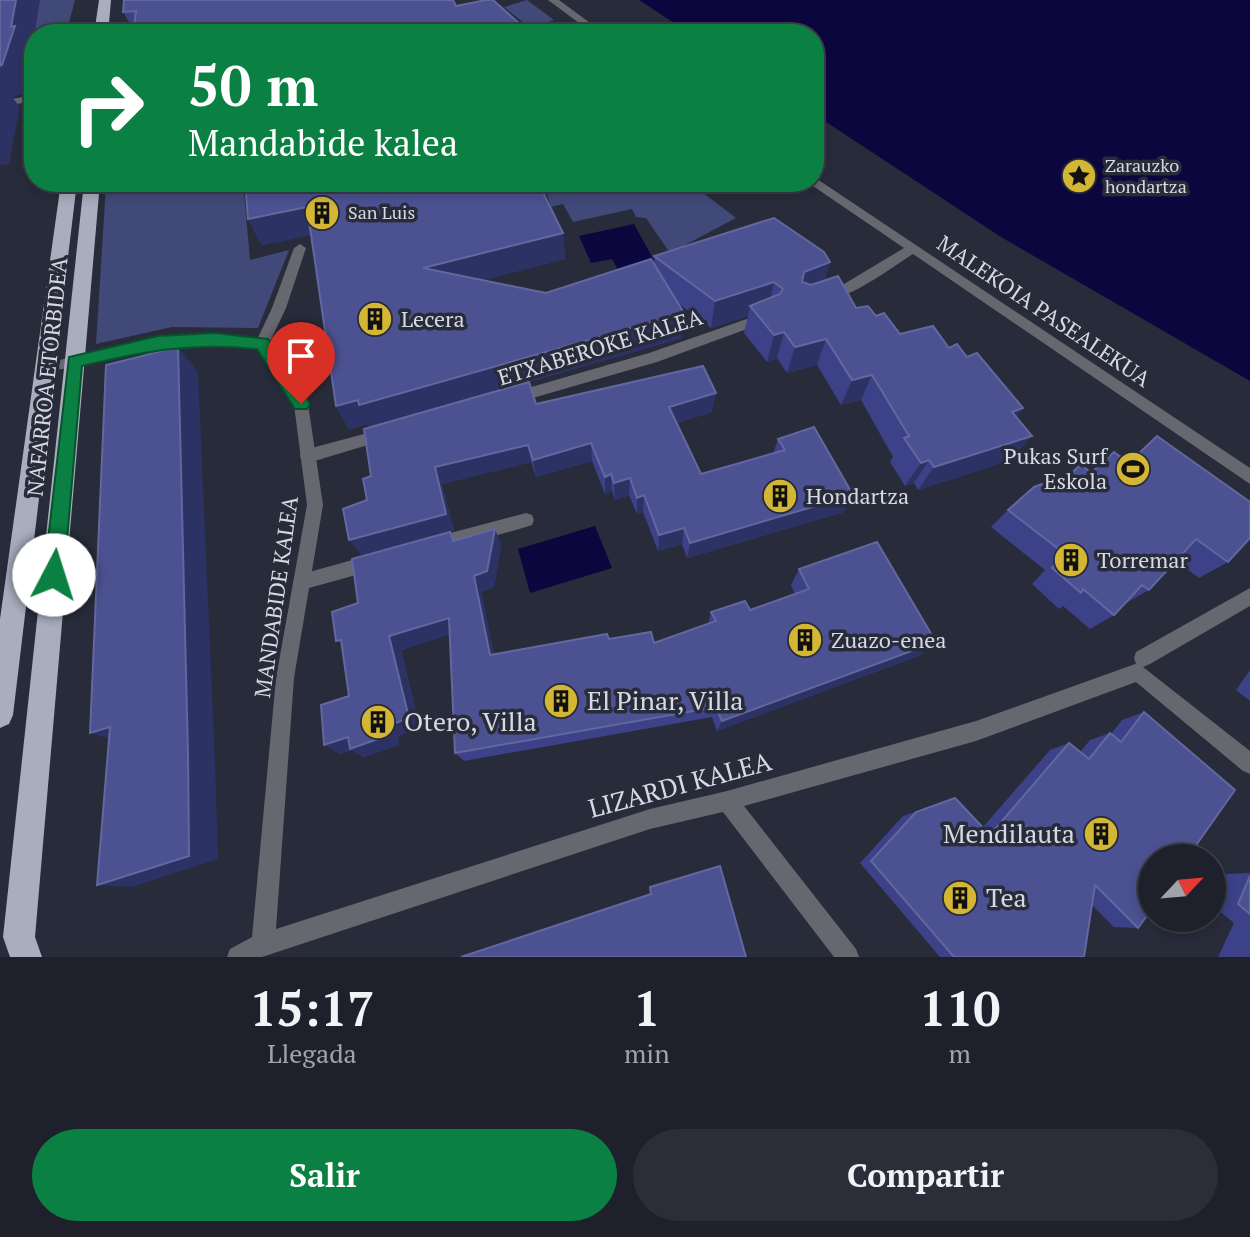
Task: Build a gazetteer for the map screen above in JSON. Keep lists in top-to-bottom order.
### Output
{
  "streets": {
    "highway": ["NAFARROA ETORBIDEA"],
    "street": [
      "MALEKOIA PASEALEKUA",
      "ETXABEROKE KALEA",
      "MANDABIDE KALEA",
      "LIZARDI KALEA"
    ]
  },
  "crossings": [
    ["MANDABIDE KALEA", "LIZARDI KALEA"]
  ],
  "places": {
    "place": ["Zarauzko hondartza"],
    "building": [
      "San Luis",
      "Lecera",
      "Hondartza",
      "Torremar",
      "Zuazo-enea",
      "El Pinar, Villa",
      "Otero, Villa",
      "Mendilauta",
      "Tea"
    ],
    "sports": ["Pukas Surf Eskola"]
  },
  "north": "top right",
  "page": {
    "turn": ["50 m", "Mandabide kalea"],
    "eta": [
      "15:17",
      "Llegada",
      "1",
      "min",
      "110",
      "m"
    ],
    "buttons": ["Salir", "Compartir"]
  }
}
